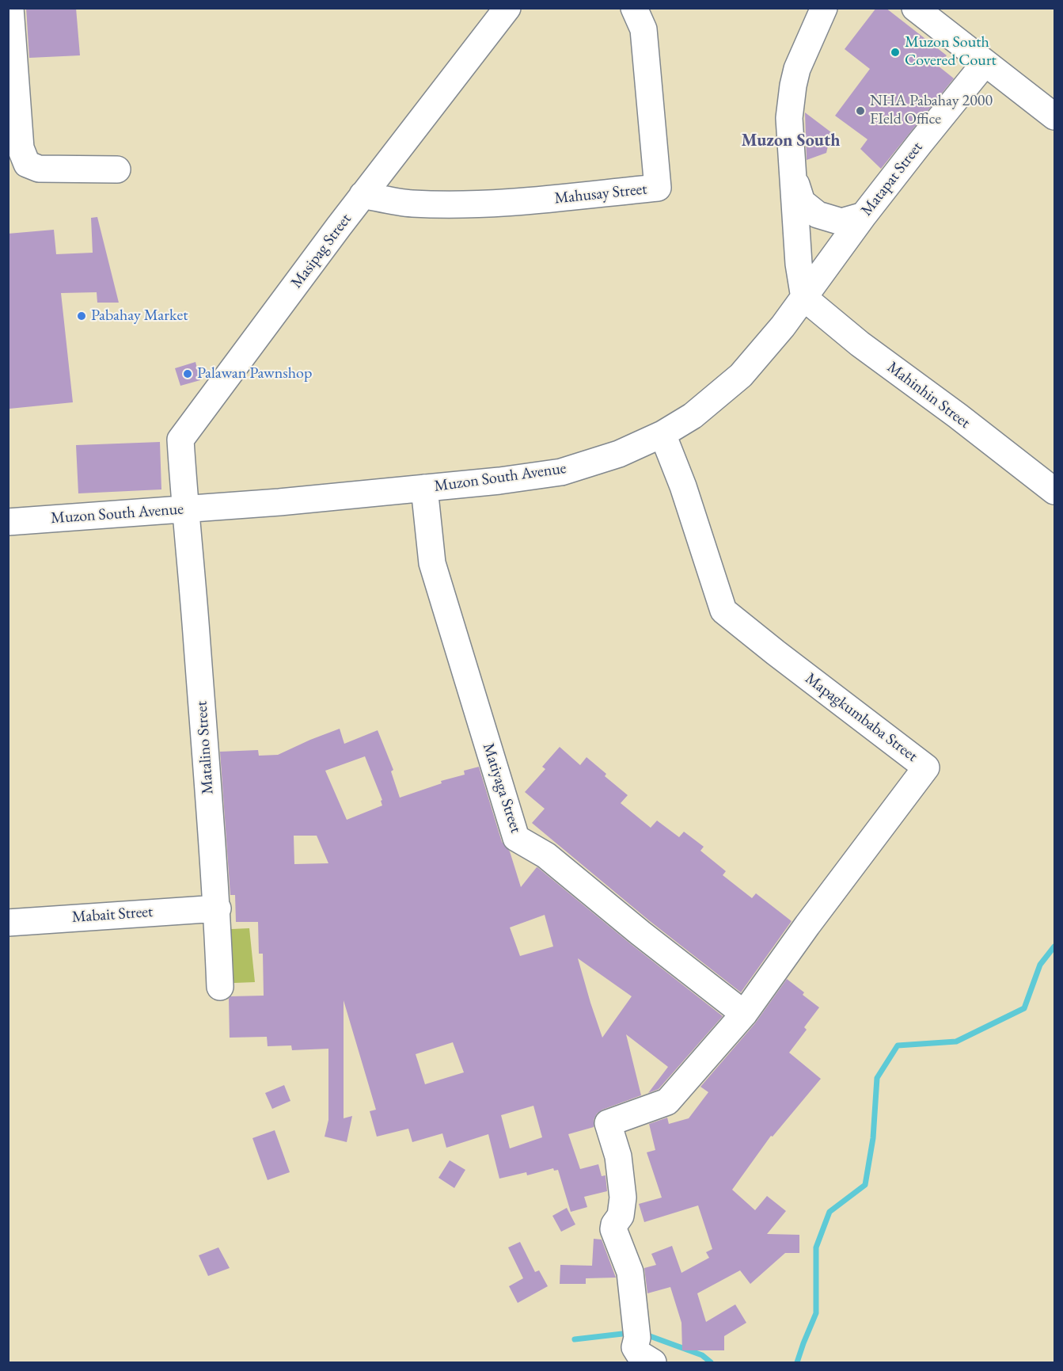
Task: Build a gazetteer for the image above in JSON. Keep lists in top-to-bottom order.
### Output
{
  "streets": {
    "street": [
      "Matapat Street",
      "Mahusay Street",
      "Masipag Street",
      "Mahinhin Street",
      "Muzon South Avenue",
      "Mapagkumbaba Street",
      "Matalino Street",
      "Matiyaga Street",
      "Mabait Street"
    ]
  },
  "crossings": [
    ["Matapat Street", "Mahinhin Street"],
    ["Matapat Street", "Muzon South Avenue"],
    ["Mahusay Street", "Masipag Street"],
    ["Masipag Street", "Muzon South Avenue"],
    ["Masipag Street", "Matalino Street"],
    ["Mahinhin Street", "Muzon South Avenue"],
    ["Muzon South Avenue", "Mapagkumbaba Street"],
    ["Muzon South Avenue", "Matalino Street"],
    ["Muzon South Avenue", "Matiyaga Street"],
    ["Mapagkumbaba Street", "Matiyaga Street"],
    ["Matalino Street", "Mabait Street"]
  ],
  "districts": ["Muzon South"],
  "places": [
    "Muzon South Covered Court",
    "NHA Pabahay 2000 FIeld Office",
    "Pabahay Market",
    "Palawan Pawnshop"
  ]
}
